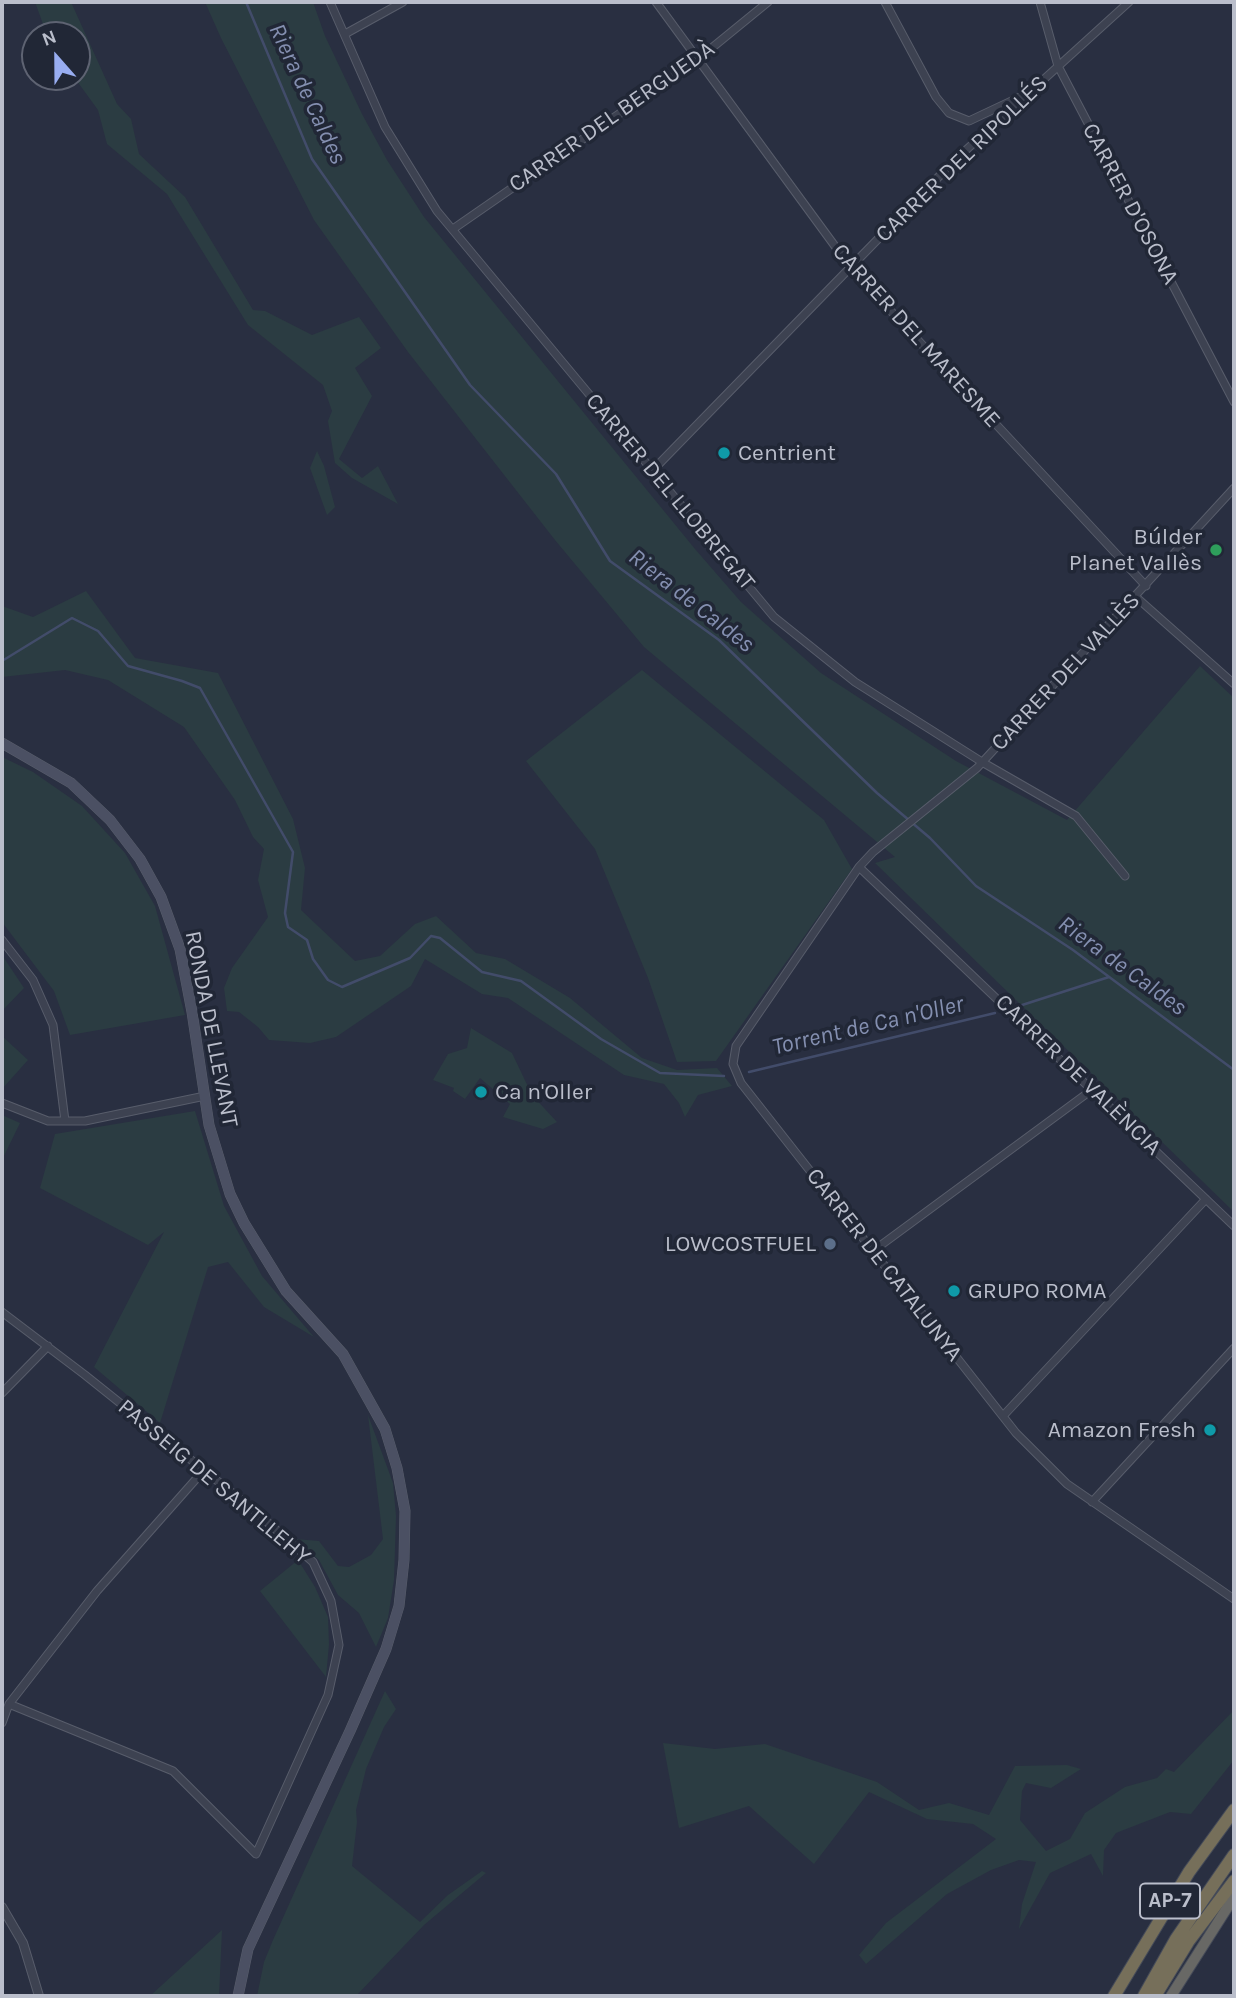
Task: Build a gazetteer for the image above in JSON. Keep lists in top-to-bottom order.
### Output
{
  "streets": {
    "highway": ["AP-7"],
    "main road": ["RONDA DE LLEVANT"],
    "street": [
      "CARRER DEL BERGUEDÀ",
      "CARRER DEL RIPOLLÉS",
      "CARRER D'OSONA",
      "CARRER DEL MARESME",
      "CARRER DEL LLOBREGAT",
      "CARRER DEL VALLÈS",
      "CARRER DE VALÈNCIA",
      "CARRER DE CATALUNYA",
      "PASSEIG DE SANTLLEHY"
    ]
  },
  "crossings": [
    ["CARRER DEL BERGUEDÀ", "CARRER DEL MARESME"],
    ["CARRER DEL BERGUEDÀ", "CARRER DEL LLOBREGAT"],
    ["CARRER DEL RIPOLLÉS", "CARRER D'OSONA"],
    ["CARRER DEL RIPOLLÉS", "CARRER DEL MARESME"],
    ["CARRER DEL RIPOLLÉS", "CARRER DEL LLOBREGAT"],
    ["CARRER DEL MARESME", "CARRER DEL VALLÈS"],
    ["CARRER DEL LLOBREGAT", "CARRER DEL VALLÈS"],
    ["CARRER DEL VALLÈS", "CARRER DE CATALUNYA"],
    ["CARRER DE VALÈNCIA", "CARRER DE CATALUNYA"]
  ],
  "water": ["Riera de Caldes", "Torrent de Ca n'Oller"],
  "places": [
    "Centrient",
    "Búlder Planet Vallès",
    "Ca n'Oller",
    "LOWCOSTFUEL",
    "GRUPO ROMA",
    "Amazon Fresh"
  ],
  "north": "top"
}
